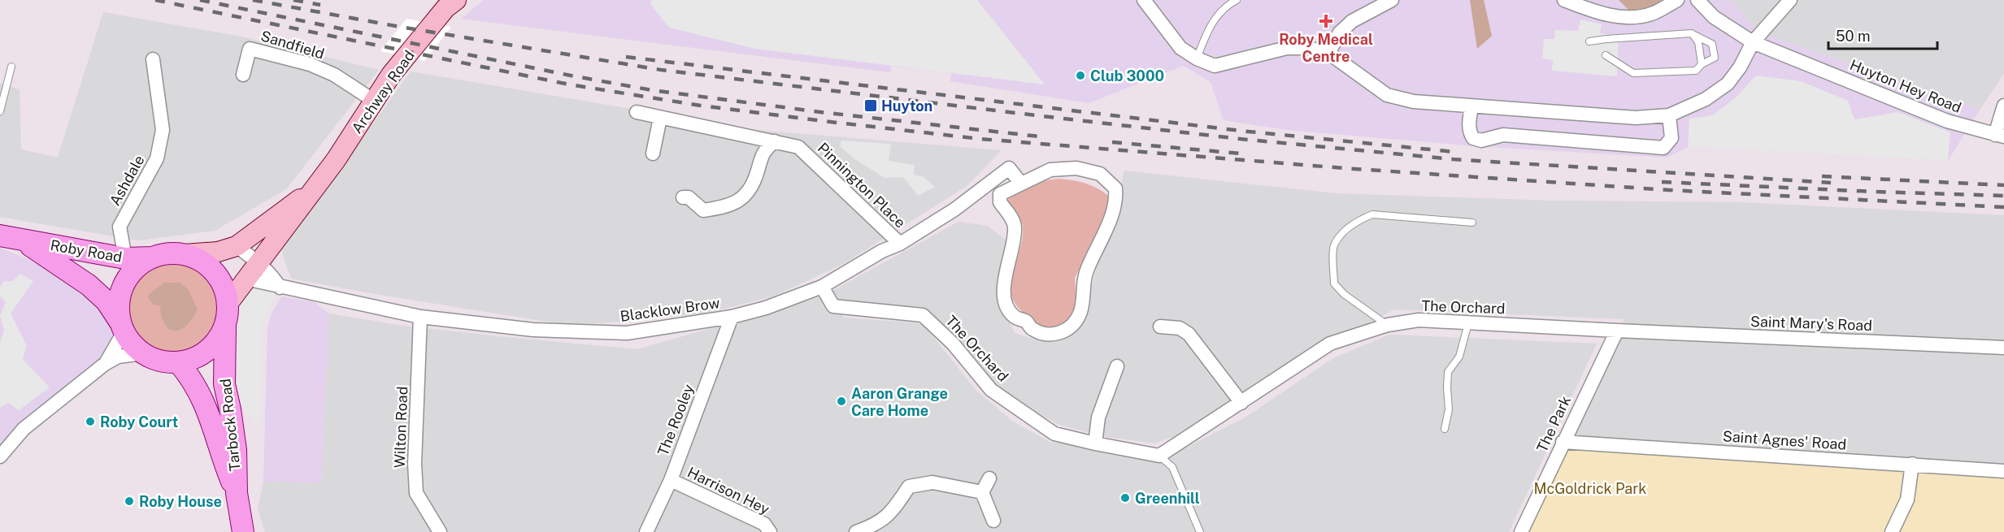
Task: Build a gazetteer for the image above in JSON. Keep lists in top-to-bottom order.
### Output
{
  "streets": {
    "main road": ["Archway Road", "Roby Road", "Tarbock Road"],
    "street": [
      "Sandfield",
      "Huyton Hey Road",
      "Ashdale",
      "Pinnington Place",
      "The Orchard",
      "Blacklow Brow",
      "Saint Mary's Road",
      "The Rooley",
      "The Park",
      "Wilton Road",
      "Saint Agnes' Road",
      "Harrison Hey"
    ]
  },
  "crossings": [
    ["Sandfield", "Archway Road"],
    ["Archway Road", "Roby Road"],
    ["Archway Road", "Blacklow Brow"],
    ["Archway Road", "Tarbock Road"],
    ["Ashdale", "Roby Road"],
    ["Pinnington Place", "Blacklow Brow"],
    ["Roby Road", "Tarbock Road"],
    ["The Orchard", "Blacklow Brow"],
    ["The Orchard", "Saint Mary's Road"],
    ["The Orchard", "The Park"],
    ["Blacklow Brow", "The Rooley"],
    ["Blacklow Brow", "Wilton Road"],
    ["Saint Mary's Road", "The Park"],
    ["The Rooley", "Harrison Hey"],
    ["The Park", "Saint Agnes' Road"]
  ],
  "parks": ["McGoldrick Park"],
  "places": {
    "health": ["Roby Medical Centre"],
    "other": [
      "Club 3000",
      "Aaron Grange Care Home",
      "Roby Court",
      "Greenhill",
      "Roby House"
    ],
    "transit": ["Huyton"]
  },
  "scale_bar": "50 m"
}
